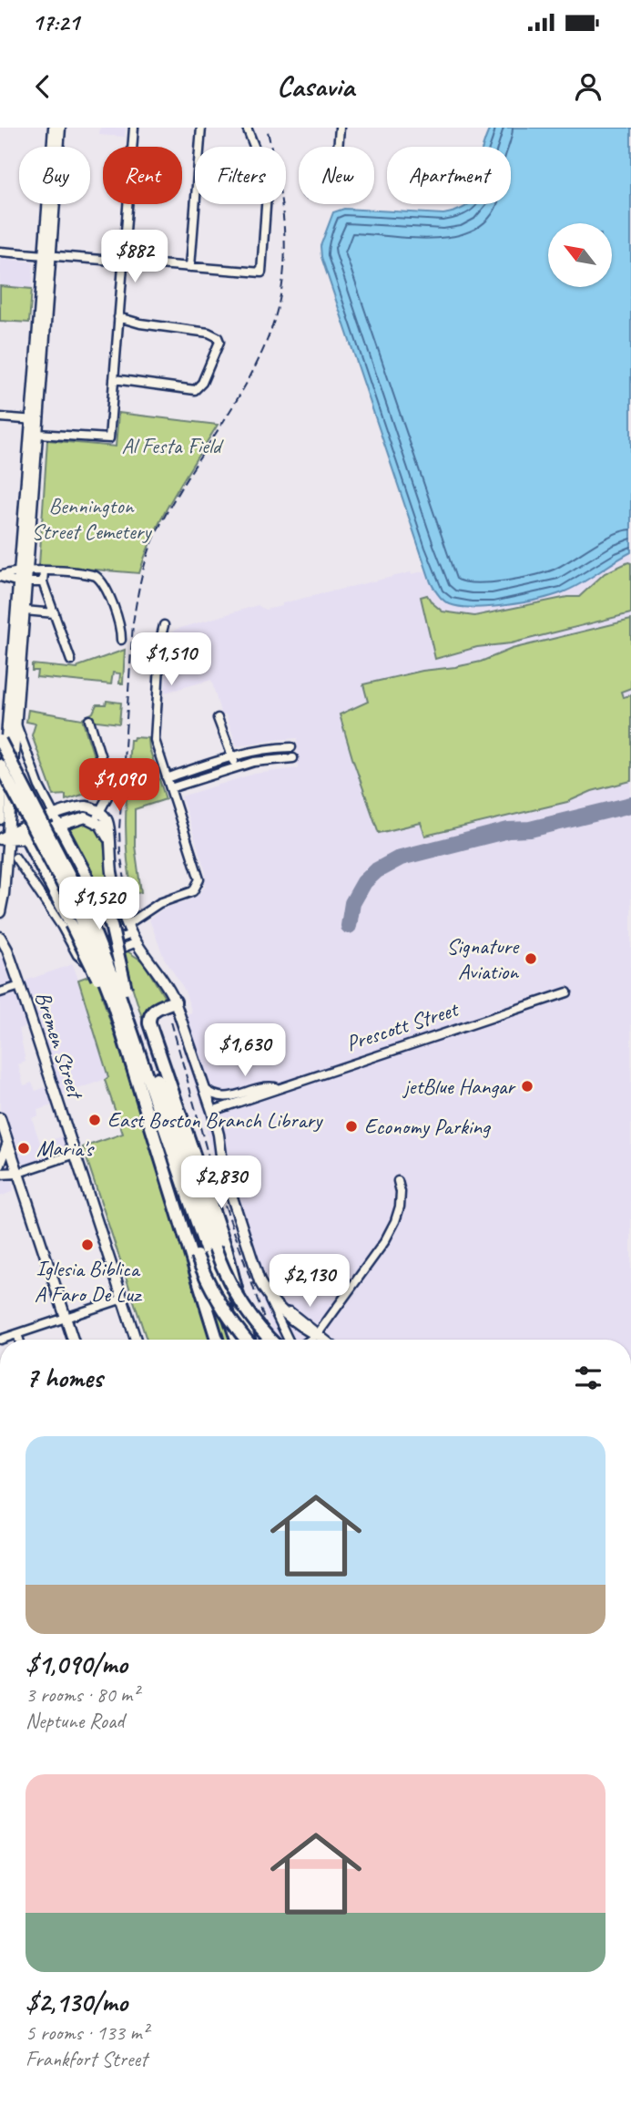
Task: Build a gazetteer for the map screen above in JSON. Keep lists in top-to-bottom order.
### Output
{
  "streets": {
    "main road": ["Bremen Street"],
    "street": ["Prescott Street"]
  },
  "parks": ["Al Festa Field", "Bennington Street Cemetery"],
  "places": [
    "Signature Aviation",
    "jetBlue Hangar",
    "East Boston Branch Library",
    "Economy Parking",
    "Maria's",
    "Iglesia Biblica A Faro De Luz"
  ],
  "north": "top left",
  "page": {
    "status": "17:21",
    "header": "Casavia",
    "chip": [
      "Buy",
      "Rent",
      "Filters",
      "New",
      "Apartment"
    ],
    "price": [
      "$882",
      "$1,510",
      "$1,090",
      "$1,520",
      "$1,630",
      "$2,830",
      "$2,130"
    ],
    "heading": "7 homes",
    "list": [
      {
        "name": "$1,090/mo",
        "note": "3 rooms · 80 m² · Neptune Road"
      },
      {
        "name": "$2,130/mo",
        "note": "5 rooms · 133 m² · Frankfort Street"
      }
    ]
  }
}
